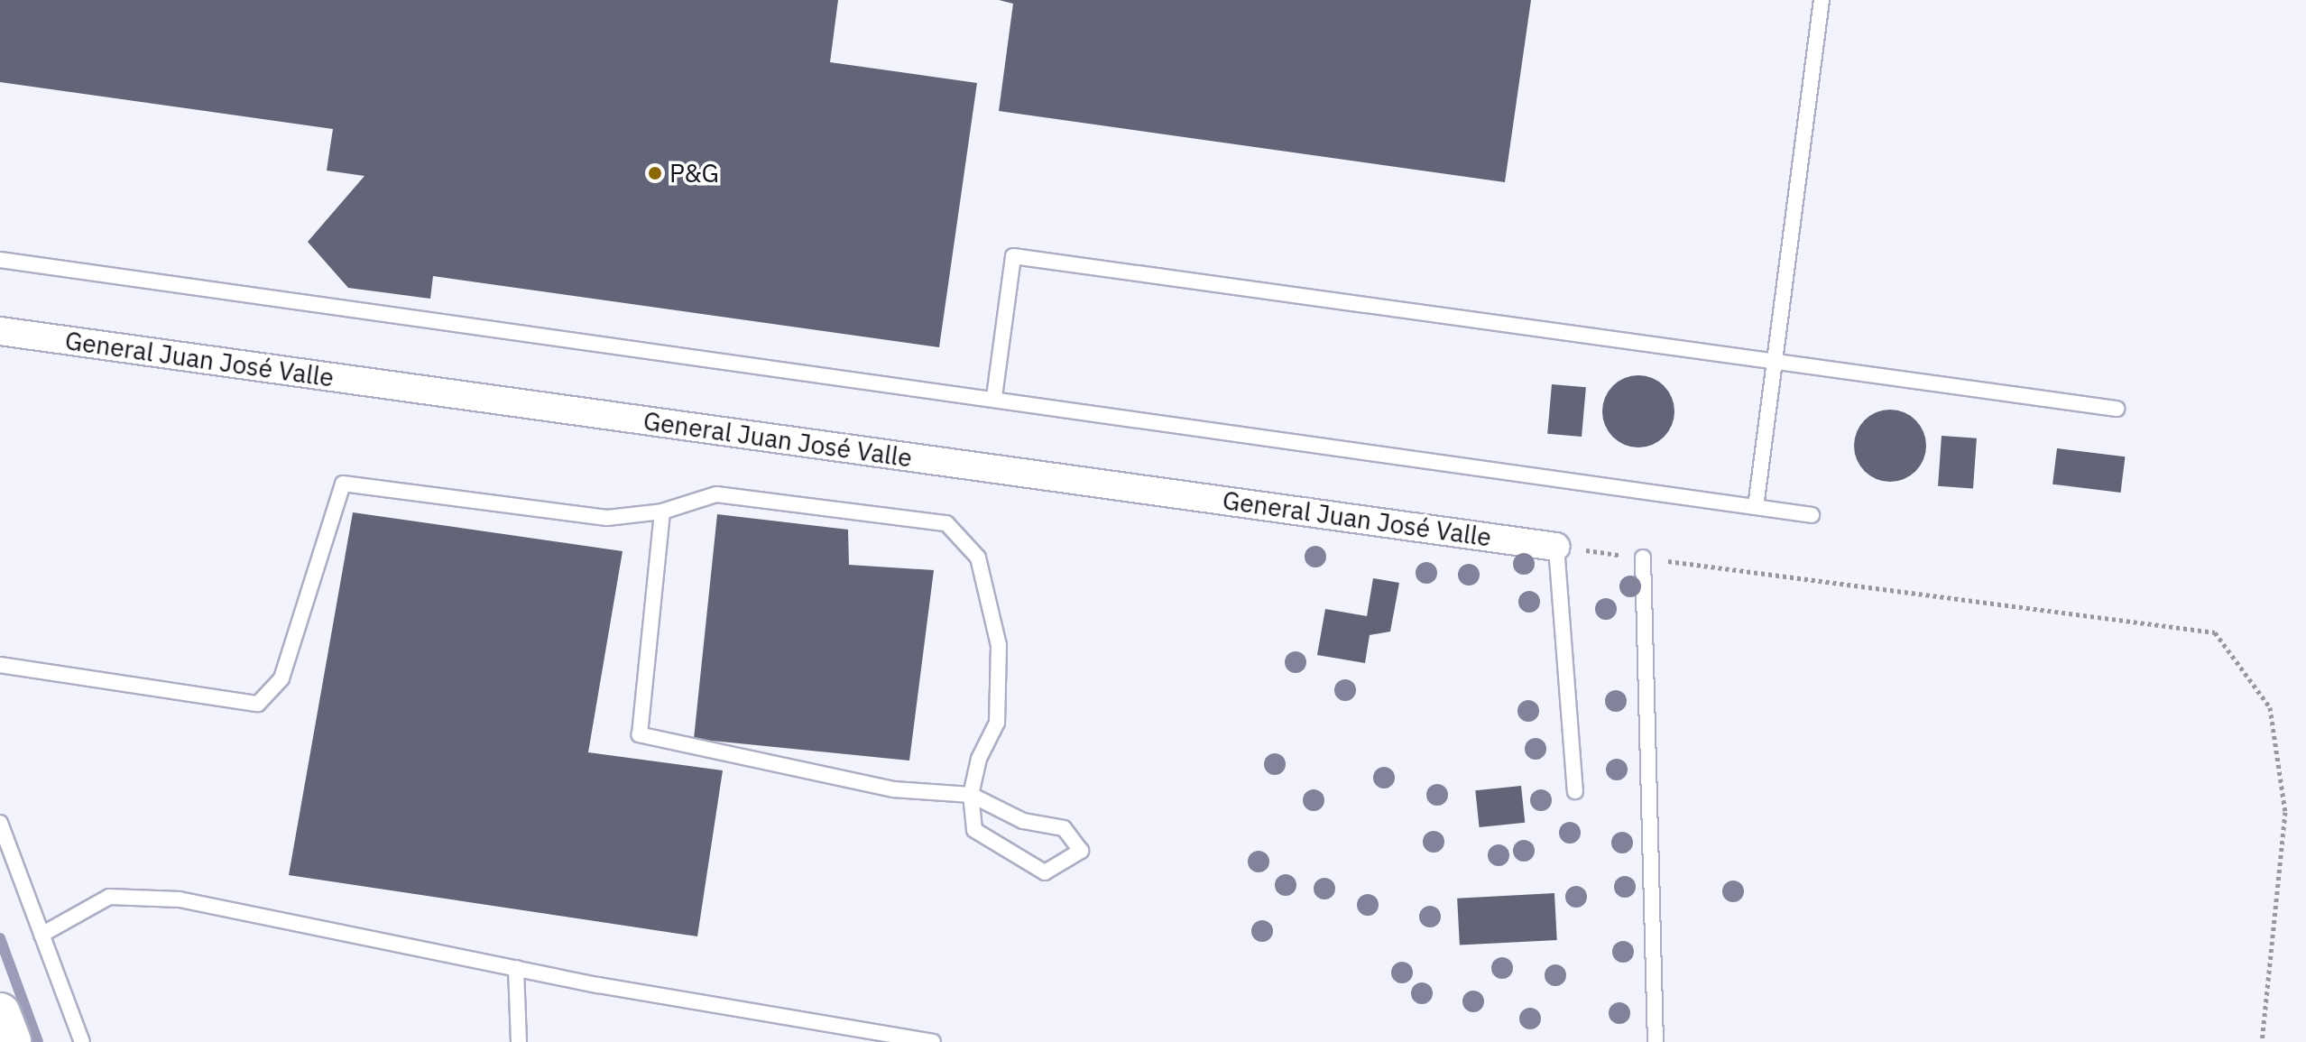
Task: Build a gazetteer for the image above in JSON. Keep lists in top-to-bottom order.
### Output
{
  "streets": {
    "street": ["General Juan José Valle"]
  },
  "places": ["P&G"]
}
